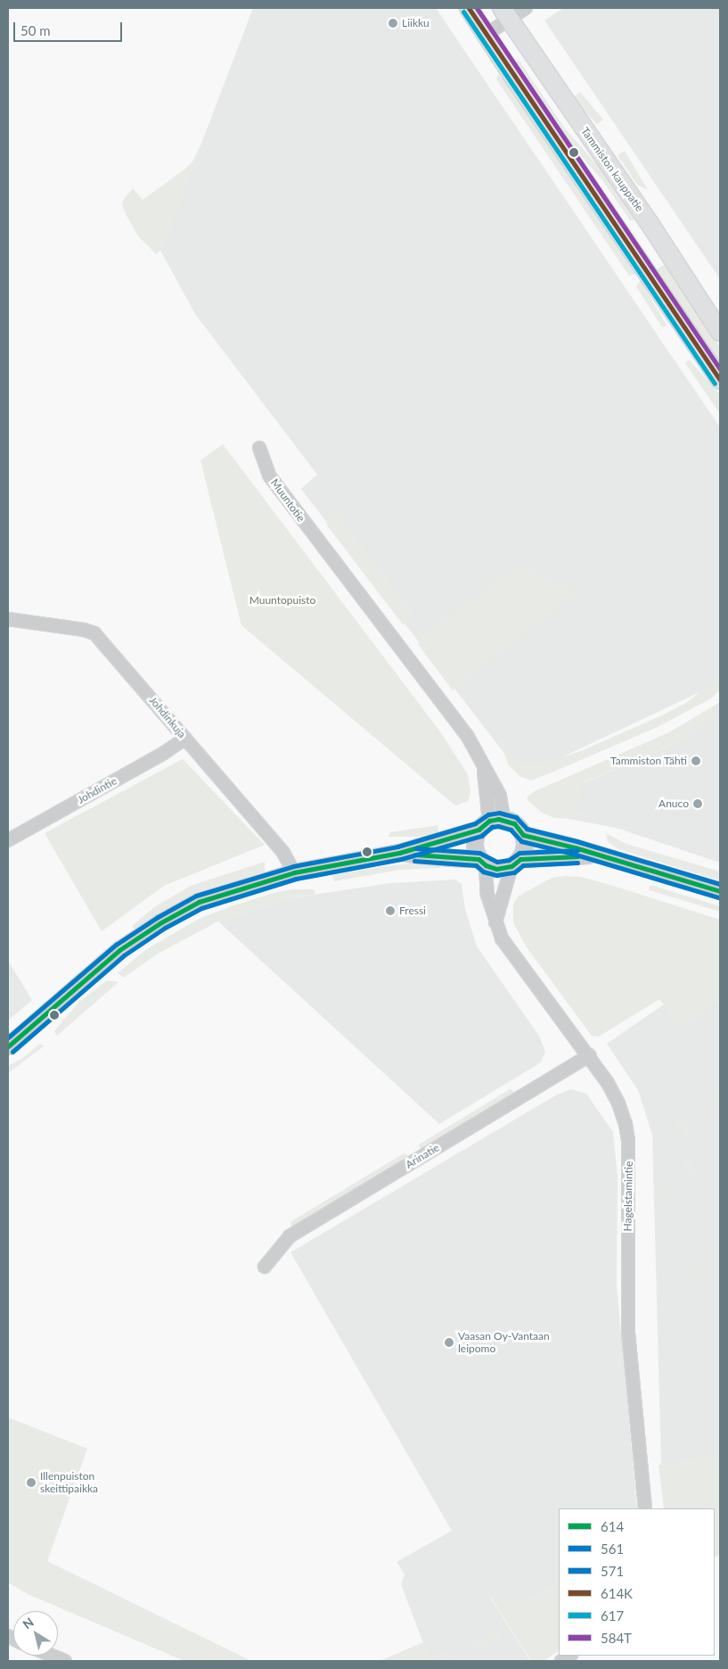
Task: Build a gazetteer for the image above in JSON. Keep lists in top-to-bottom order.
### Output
{
  "streets": {
    "main road": ["Tammiston kauppatie"],
    "street": [
      "Muuntotie",
      "Johdinkuja",
      "Johdintie",
      "Arinatie",
      "Hagelstamintie"
    ]
  },
  "crossings": [
    ["Muuntotie", "Hagelstamintie"],
    ["Johdinkuja", "Johdintie"],
    ["Arinatie", "Hagelstamintie"]
  ],
  "parks": ["Muuntopuisto"],
  "places": [
    "Liikku",
    "Tammiston Tähti",
    "Anuco",
    "Fressi",
    "Vaasan Oy-Vantaan leipomo",
    "Illenpuiston skeittipaikka"
  ],
  "lines": [
    "transit line 614K",
    "transit line 584T",
    "transit line 617",
    "transit line 571",
    "transit line 614",
    "transit line 561"
  ],
  "legend": [
    "614",
    "561",
    "571",
    "614K",
    "617",
    "584T"
  ],
  "scale_bar": "50 m",
  "north": "top left"
}
